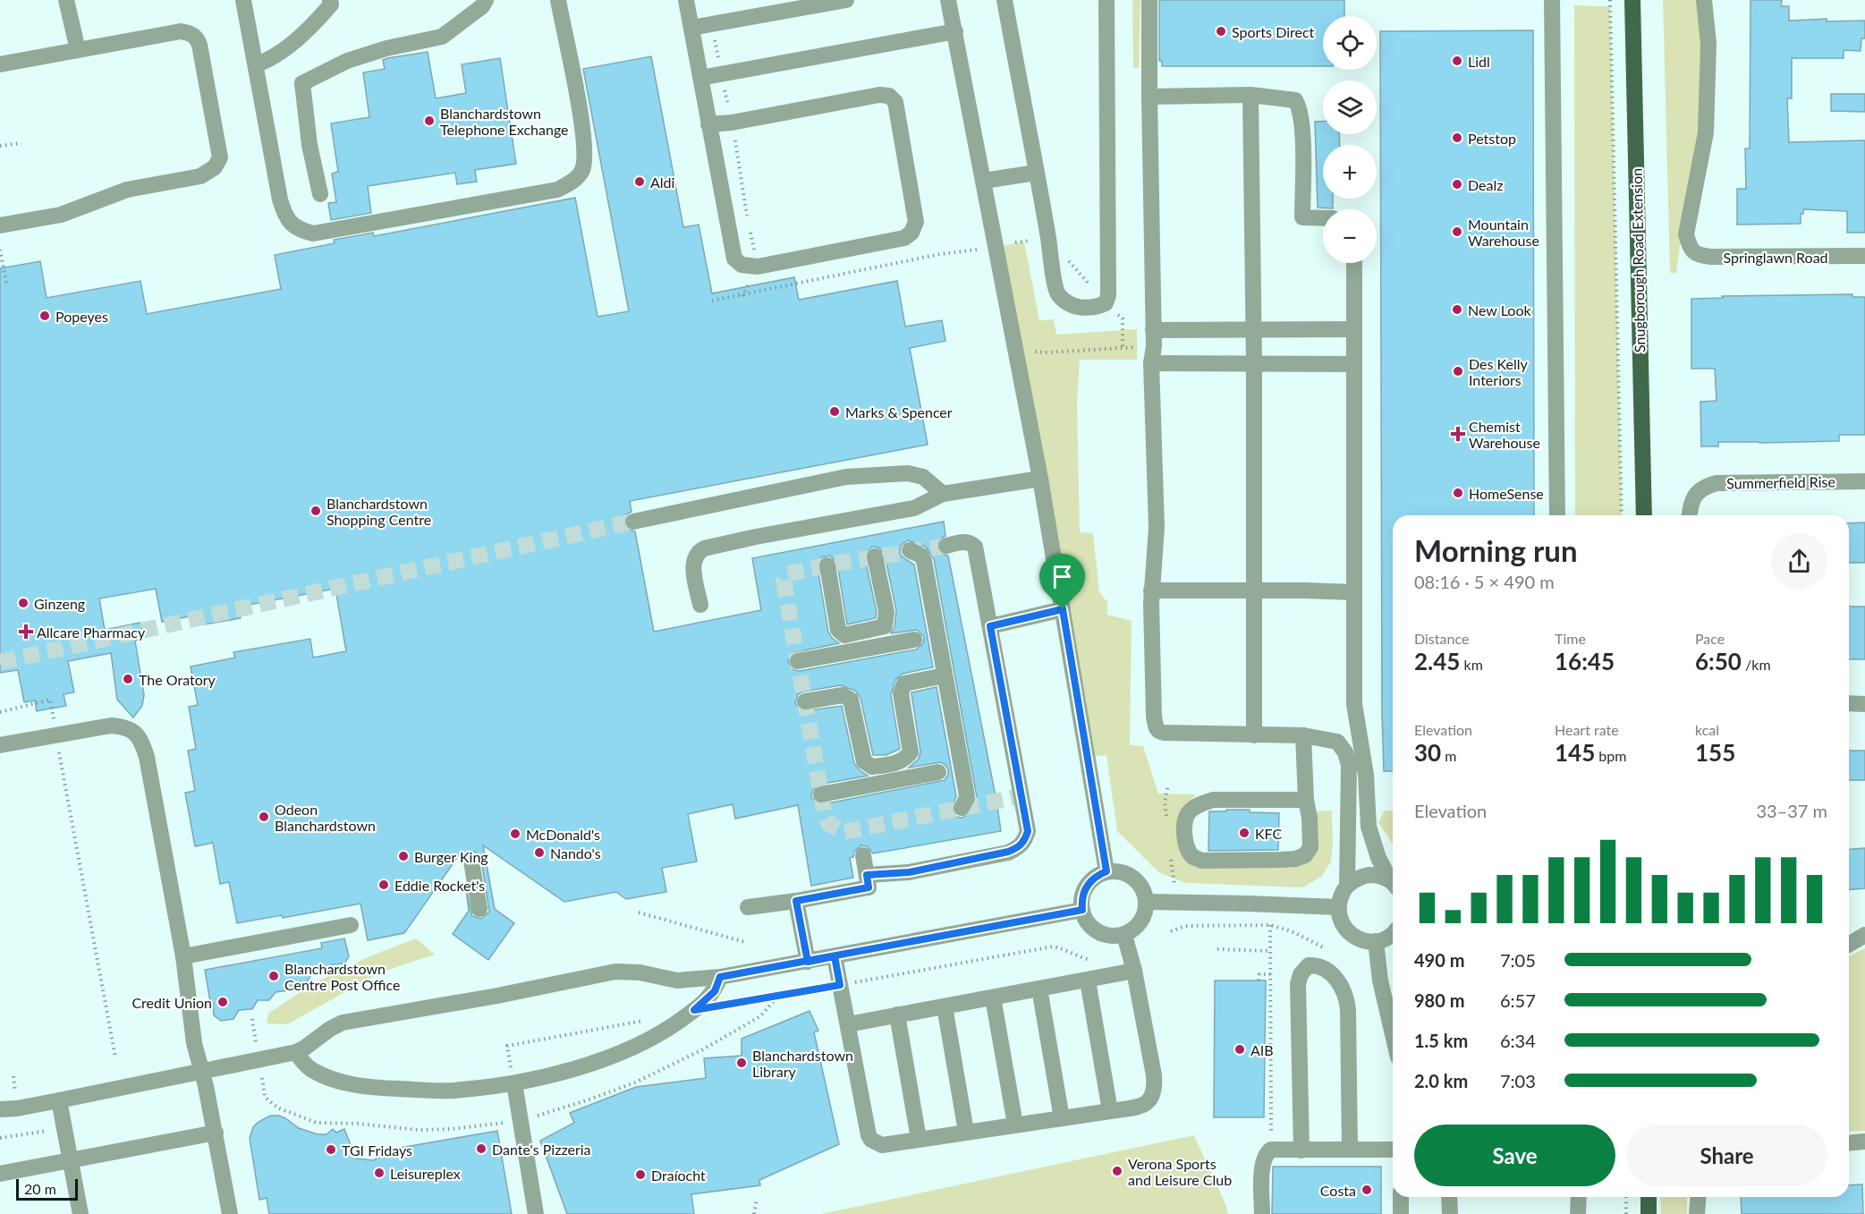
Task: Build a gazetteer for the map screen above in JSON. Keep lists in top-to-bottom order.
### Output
{
  "streets": {
    "main road": ["Snugborough Road Extension"],
    "street": ["Springlawn Road", "Summerfield Rise"]
  },
  "places": {
    "other": [
      "Sports Direct",
      "Lidl",
      "Blanchardstown Telephone Exchange",
      "Petstop",
      "Aldi",
      "Dealz",
      "Mountain Warehouse",
      "New Look",
      "Popeyes",
      "Des Kelly Interiors",
      "Marks & Spencer",
      "HomeSense",
      "Blanchardstown Shopping Centre",
      "Ginzeng",
      "The Oratory",
      "Odeon Blanchardstown",
      "KFC",
      "McDonald's",
      "Nando's",
      "Burger King",
      "Eddie Rocket's",
      "Blanchardstown Centre Post Office",
      "Credit Union",
      "AIB",
      "Blanchardstown Library",
      "Dante's Pizzeria",
      "TGI Fridays",
      "Verona Sports and Leisure Club",
      "Leisureplex",
      "Draíocht",
      "Costa"
    ],
    "health": ["Chemist Warehouse", "Allcare Pharmacy"]
  },
  "scale_bar": "20 m",
  "page": {
    "map_buttons": ["+", "−"],
    "heading": ["Morning run", "08:16 · 5 × 490 m"],
    "stats": [
      ["Distance", "2.45 km"],
      ["Time", "16:45"],
      ["Pace", "6:50 /km"],
      ["Elevation", "30 m"],
      ["Heart rate", "145 bpm"],
      ["kcal", "155"]
    ],
    "chart": ["Elevation", "33–37 m"],
    "list": [
      {
        "name": "490 m",
        "note": "7:05"
      },
      {
        "name": "980 m",
        "note": "6:57"
      },
      {
        "name": "1.5 km",
        "note": "6:34"
      },
      {
        "name": "2.0 km",
        "note": "7:03"
      }
    ],
    "buttons": ["Save", "Share"],
    "scale": "20 m"
  }
}
